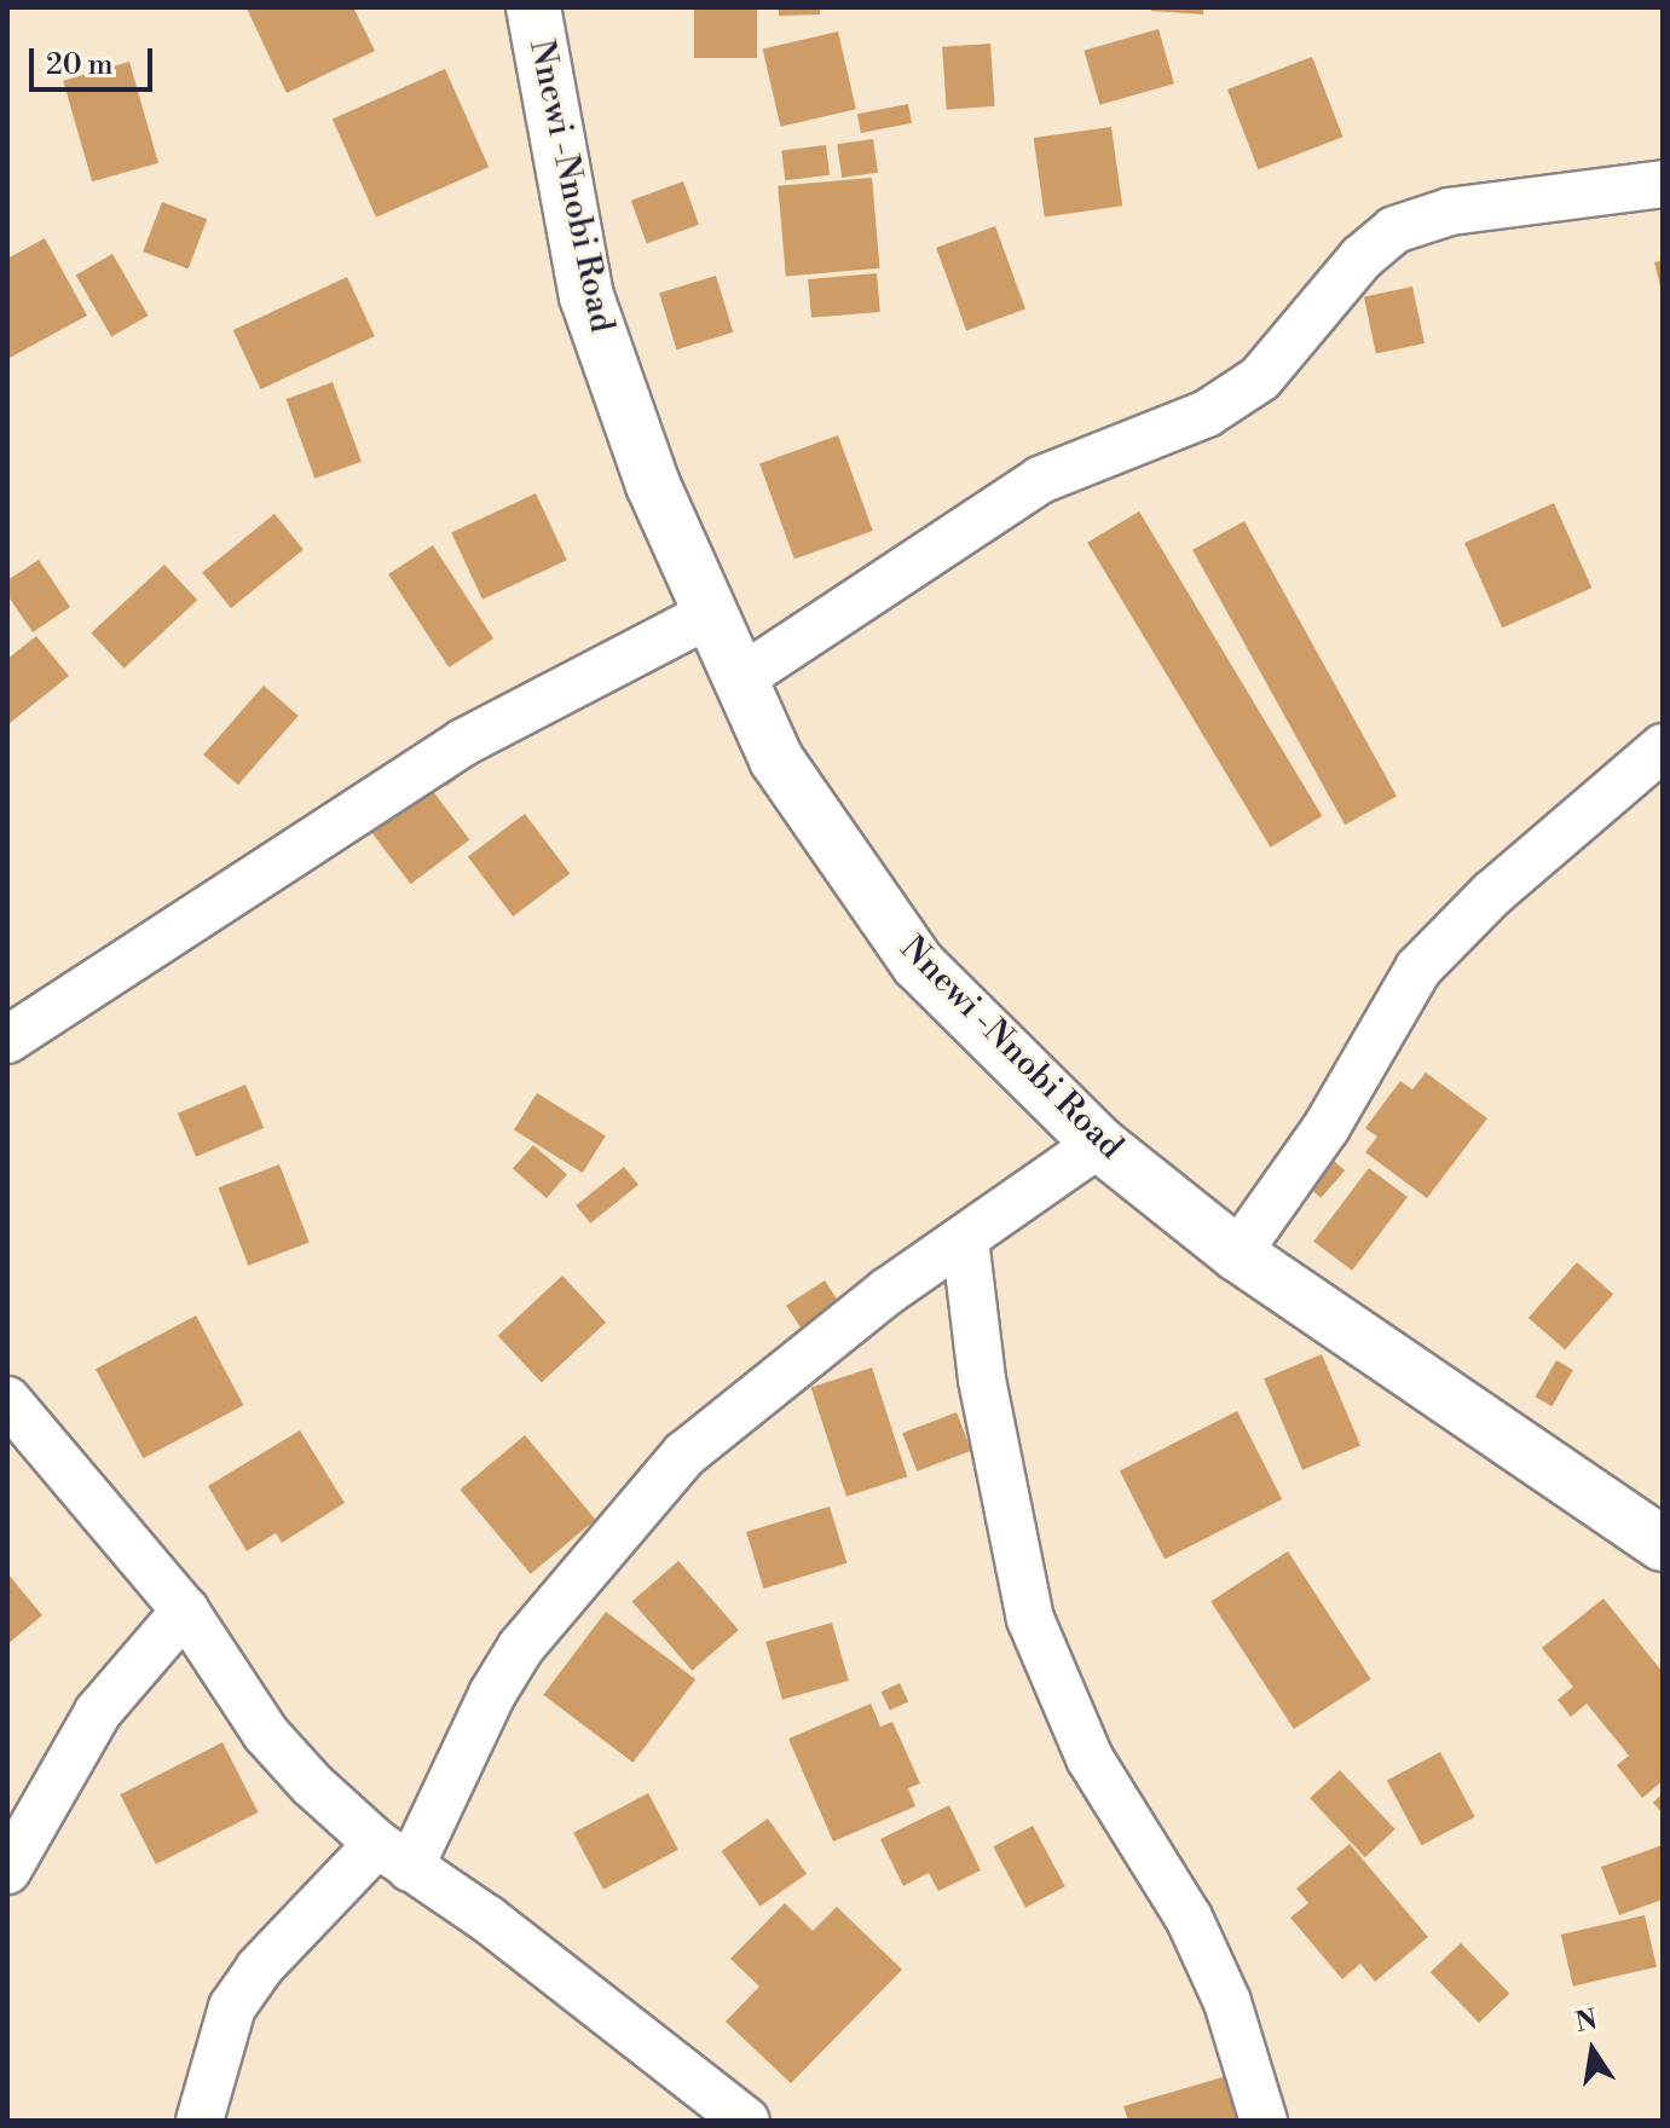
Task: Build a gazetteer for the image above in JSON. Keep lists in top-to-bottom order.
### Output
{
  "streets": {
    "main road": ["Nnewi -Nnobi Road"]
  },
  "scale_bar": "20 m",
  "north": "top"
}
